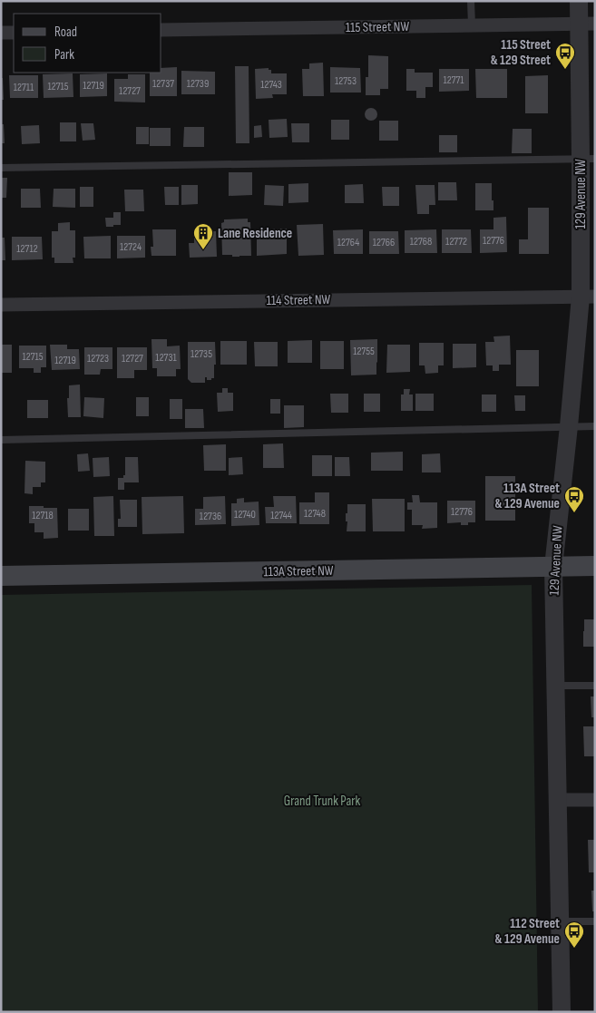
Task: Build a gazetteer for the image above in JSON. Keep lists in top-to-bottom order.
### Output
{
  "streets": {
    "main road": ["113A Street NW"],
    "street": ["115 Street NW", "129 Avenue NW", "114 Street NW"]
  },
  "crossings": [
    ["115 Street NW", "129 Avenue NW"],
    ["129 Avenue NW", "114 Street NW"],
    ["129 Avenue NW", "113A Street NW"]
  ],
  "parks": ["Grand Trunk Park"],
  "places": {
    "bus stop": ["115 Street & 129 Street", "113A Street & 129 Avenue", "112 Street & 129 Avenue"],
    "building": ["Lane Residence"]
  },
  "house_numbers": [
    "12771",
    "12753",
    "12737",
    "12739",
    "12743",
    "12719",
    "12715",
    "12711",
    "12727",
    "12776",
    "12768",
    "12772",
    "12764",
    "12766",
    "12724",
    "12712",
    "12755",
    "12735",
    "12715",
    "12731",
    "12723",
    "12727",
    "12719",
    "12776",
    "12748",
    "12740",
    "12718",
    "12744",
    "12736"
  ],
  "legend": ["Road", "Park"]
}
